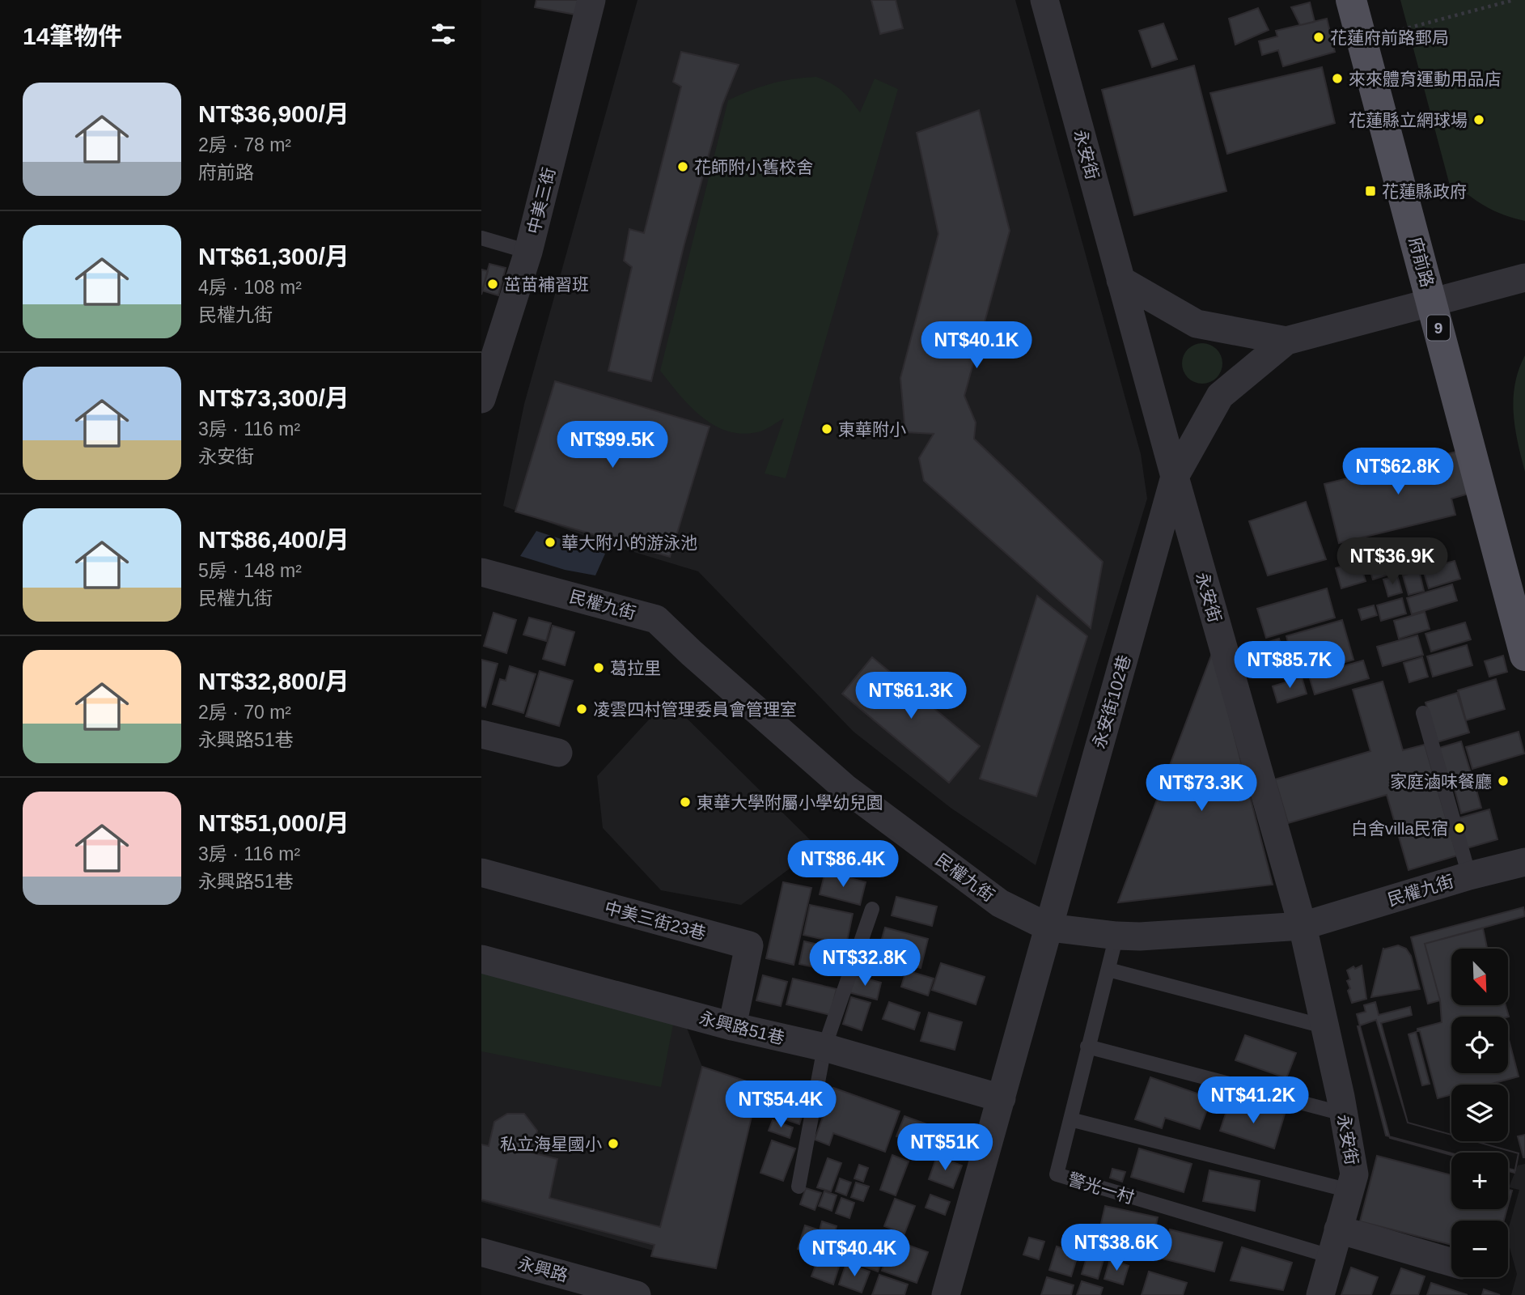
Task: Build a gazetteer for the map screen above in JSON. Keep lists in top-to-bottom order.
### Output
{
  "streets": {
    "main road": ["府前路", "9"],
    "street": [
      "永安街",
      "中美三街",
      "民權九街",
      "永安街102巷",
      "中美三街23巷",
      "永興路51巷",
      "永興路"
    ],
    "lane": ["警光一村"]
  },
  "crossings": [
    ["永安街", "民權九街"],
    ["永安街", "永安街102巷"],
    ["永安街", "警光一村"],
    ["民權九街", "永安街102巷"],
    ["民權九街", "警光一村"],
    ["中美三街23巷", "永興路51巷"]
  ],
  "places": {
    "other": [
      "花蓮府前路郵局",
      "來來體育運動用品店",
      "花蓮縣立網球場",
      "花師附小舊校舍",
      "茁苗補習班",
      "東華附小",
      "華大附小的游泳池",
      "葛拉里",
      "凌雲四村管理委員會管理室",
      "家庭滷味餐廳",
      "東華大學附屬小學幼兒園",
      "白舍villa民宿",
      "私立海星國小"
    ],
    "transit": ["花蓮縣政府"]
  },
  "north": "bottom right",
  "page": {
    "heading": "14筆物件",
    "list": [
      {
        "name": "NT$36,900/月",
        "note": "2房 · 78 m² · 府前路"
      },
      {
        "name": "NT$61,300/月",
        "note": "4房 · 108 m² · 民權九街"
      },
      {
        "name": "NT$73,300/月",
        "note": "3房 · 116 m² · 永安街"
      },
      {
        "name": "NT$86,400/月",
        "note": "5房 · 148 m² · 民權九街"
      },
      {
        "name": "NT$32,800/月",
        "note": "2房 · 70 m² · 永興路51巷"
      },
      {
        "name": "NT$51,000/月",
        "note": "3房 · 116 m² · 永興路51巷"
      }
    ],
    "price": [
      "NT$40.1K",
      "NT$99.5K",
      "NT$62.8K",
      "NT$36.9K",
      "NT$85.7K",
      "NT$61.3K",
      "NT$73.3K",
      "NT$86.4K",
      "NT$32.8K",
      "NT$41.2K",
      "NT$54.4K",
      "NT$51K",
      "NT$38.6K",
      "NT$40.4K"
    ],
    "map_buttons": ["+", "−"]
  }
}
